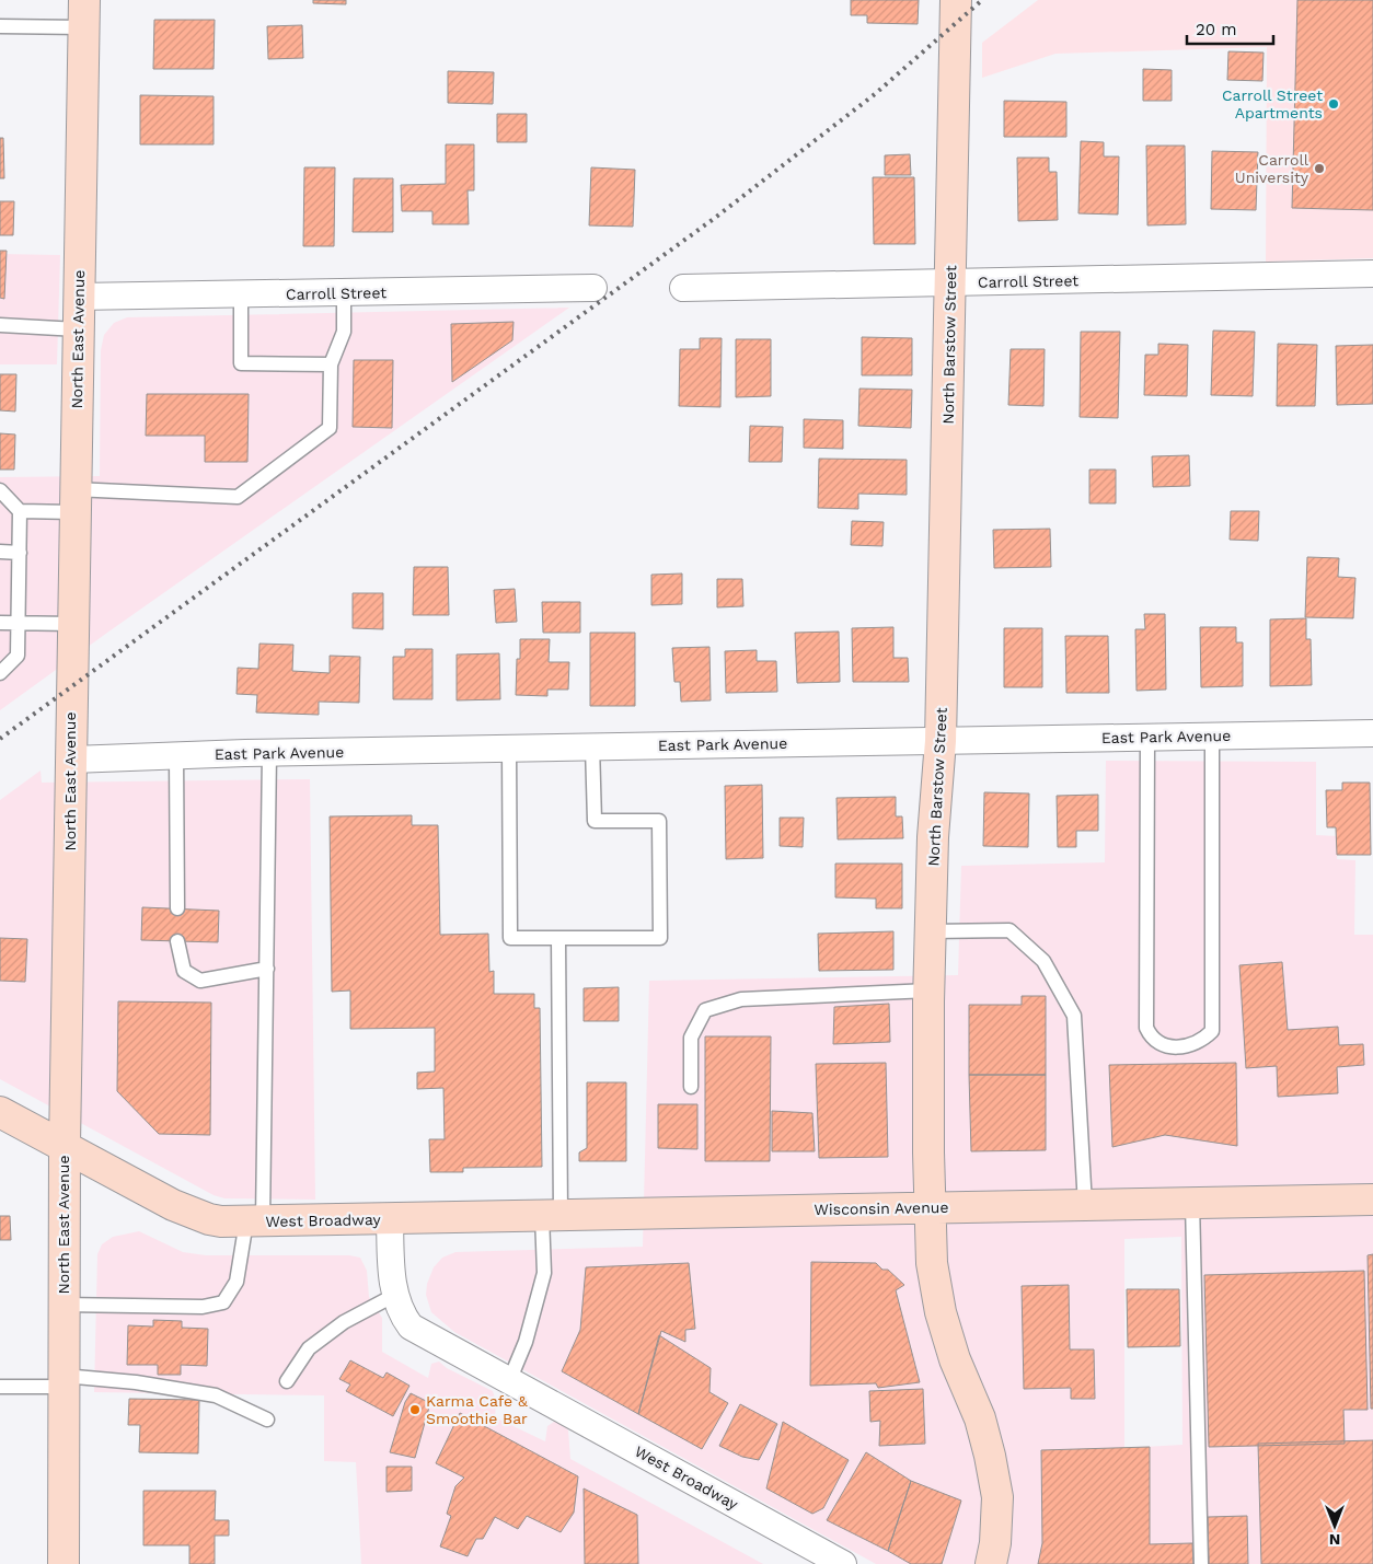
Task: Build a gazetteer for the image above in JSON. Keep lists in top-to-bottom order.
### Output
{
  "streets": {
    "main road": [
      "North East Avenue",
      "North Barstow Street",
      "Wisconsin Avenue",
      "West Broadway"
    ],
    "street": ["Carroll Street", "East Park Avenue"]
  },
  "crossings": [
    ["Carroll Street", "North East Avenue"],
    ["Carroll Street", "North Barstow Street"],
    ["North East Avenue", "East Park Avenue"],
    ["North East Avenue", "West Broadway"],
    ["North Barstow Street", "East Park Avenue"],
    ["North Barstow Street", "Wisconsin Avenue"],
    ["Wisconsin Avenue", "West Broadway"]
  ],
  "places": ["Carroll Street Apartments", "Carroll University", "Karma Cafe & Smoothie Bar"],
  "scale_bar": "20 m",
  "north": "bottom"
}
